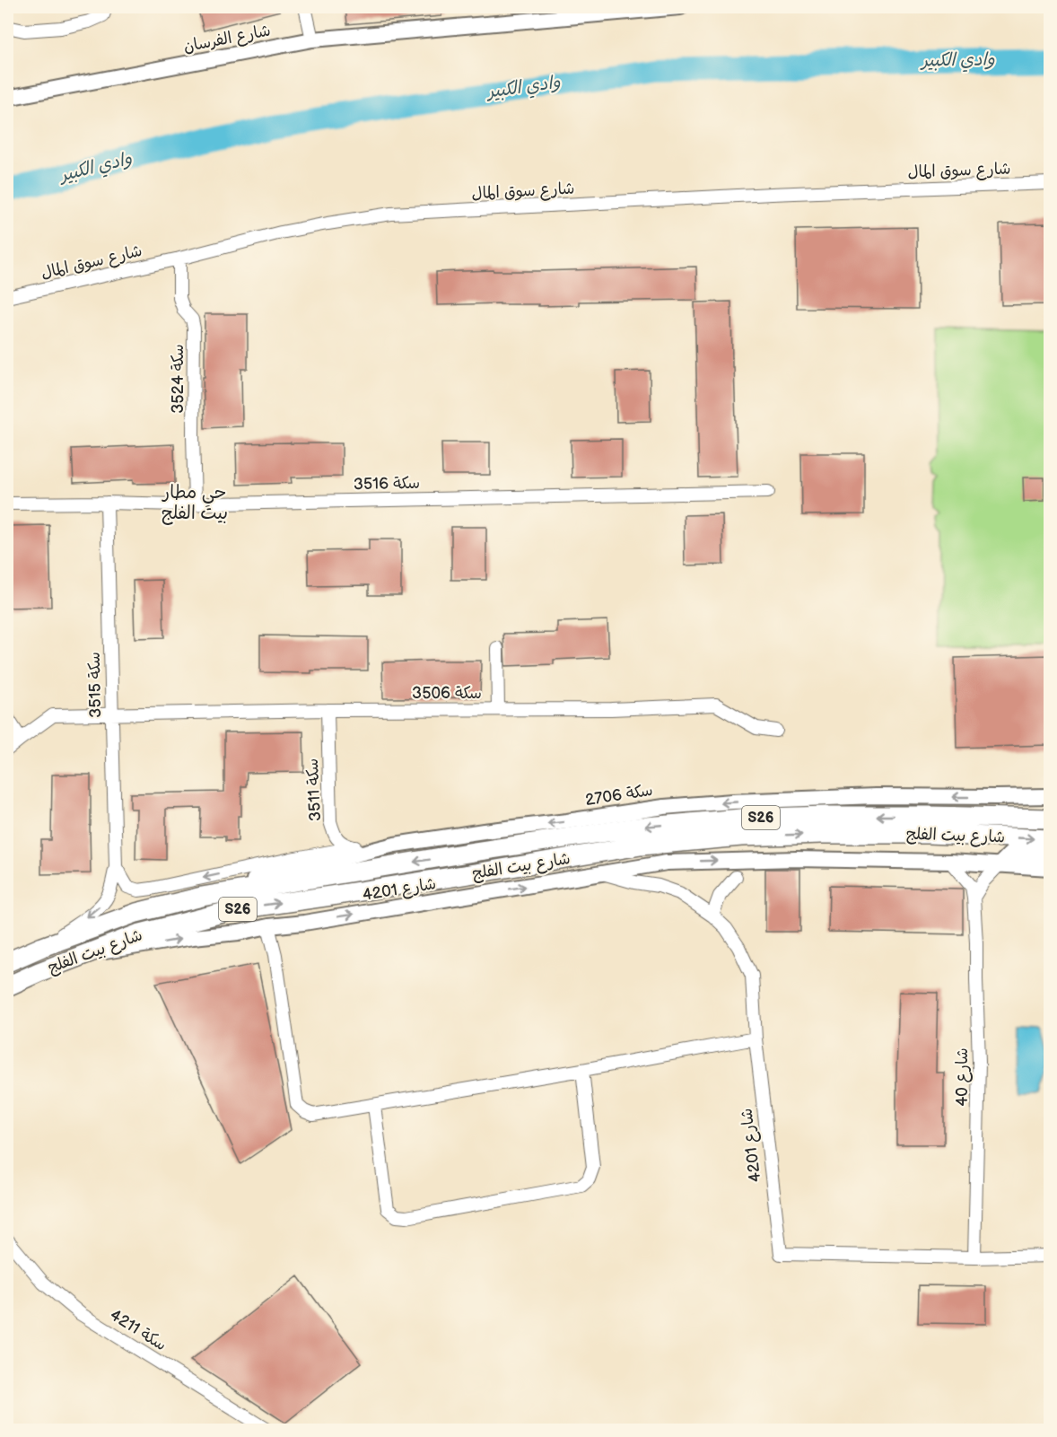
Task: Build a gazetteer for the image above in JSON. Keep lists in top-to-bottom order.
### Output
{
  "streets": {
    "main road": ["S26", "شارع بيت الفلج"],
    "street": [
      "شارع الفرسان",
      "شارع سوق المال",
      "سكة 3524",
      "سكة 3516",
      "سكة 3515",
      "سكة 3506",
      "سكة 3511",
      "سكة 2706",
      "شارع 4201",
      "40 شارع",
      "سكة 4211"
    ]
  },
  "crossings": [
    ["شارع سوق المال", "سكة 3524"],
    ["سكة 3524", "سكة 3516"],
    ["سكة 3516", "سكة 3515"],
    ["سكة 3515", "سكة 3506"],
    ["سكة 3515", "شارع بيت الفلج"],
    ["سكة 3506", "سكة 3511"],
    ["سكة 2706", "شارع بيت الفلج"],
    ["شارع بيت الفلج", "شارع 4201"],
    ["شارع 4201", "40 شارع"]
  ],
  "districts": ["حي مطار بيت الفلج"],
  "water": ["وادي الكبير"]
}
